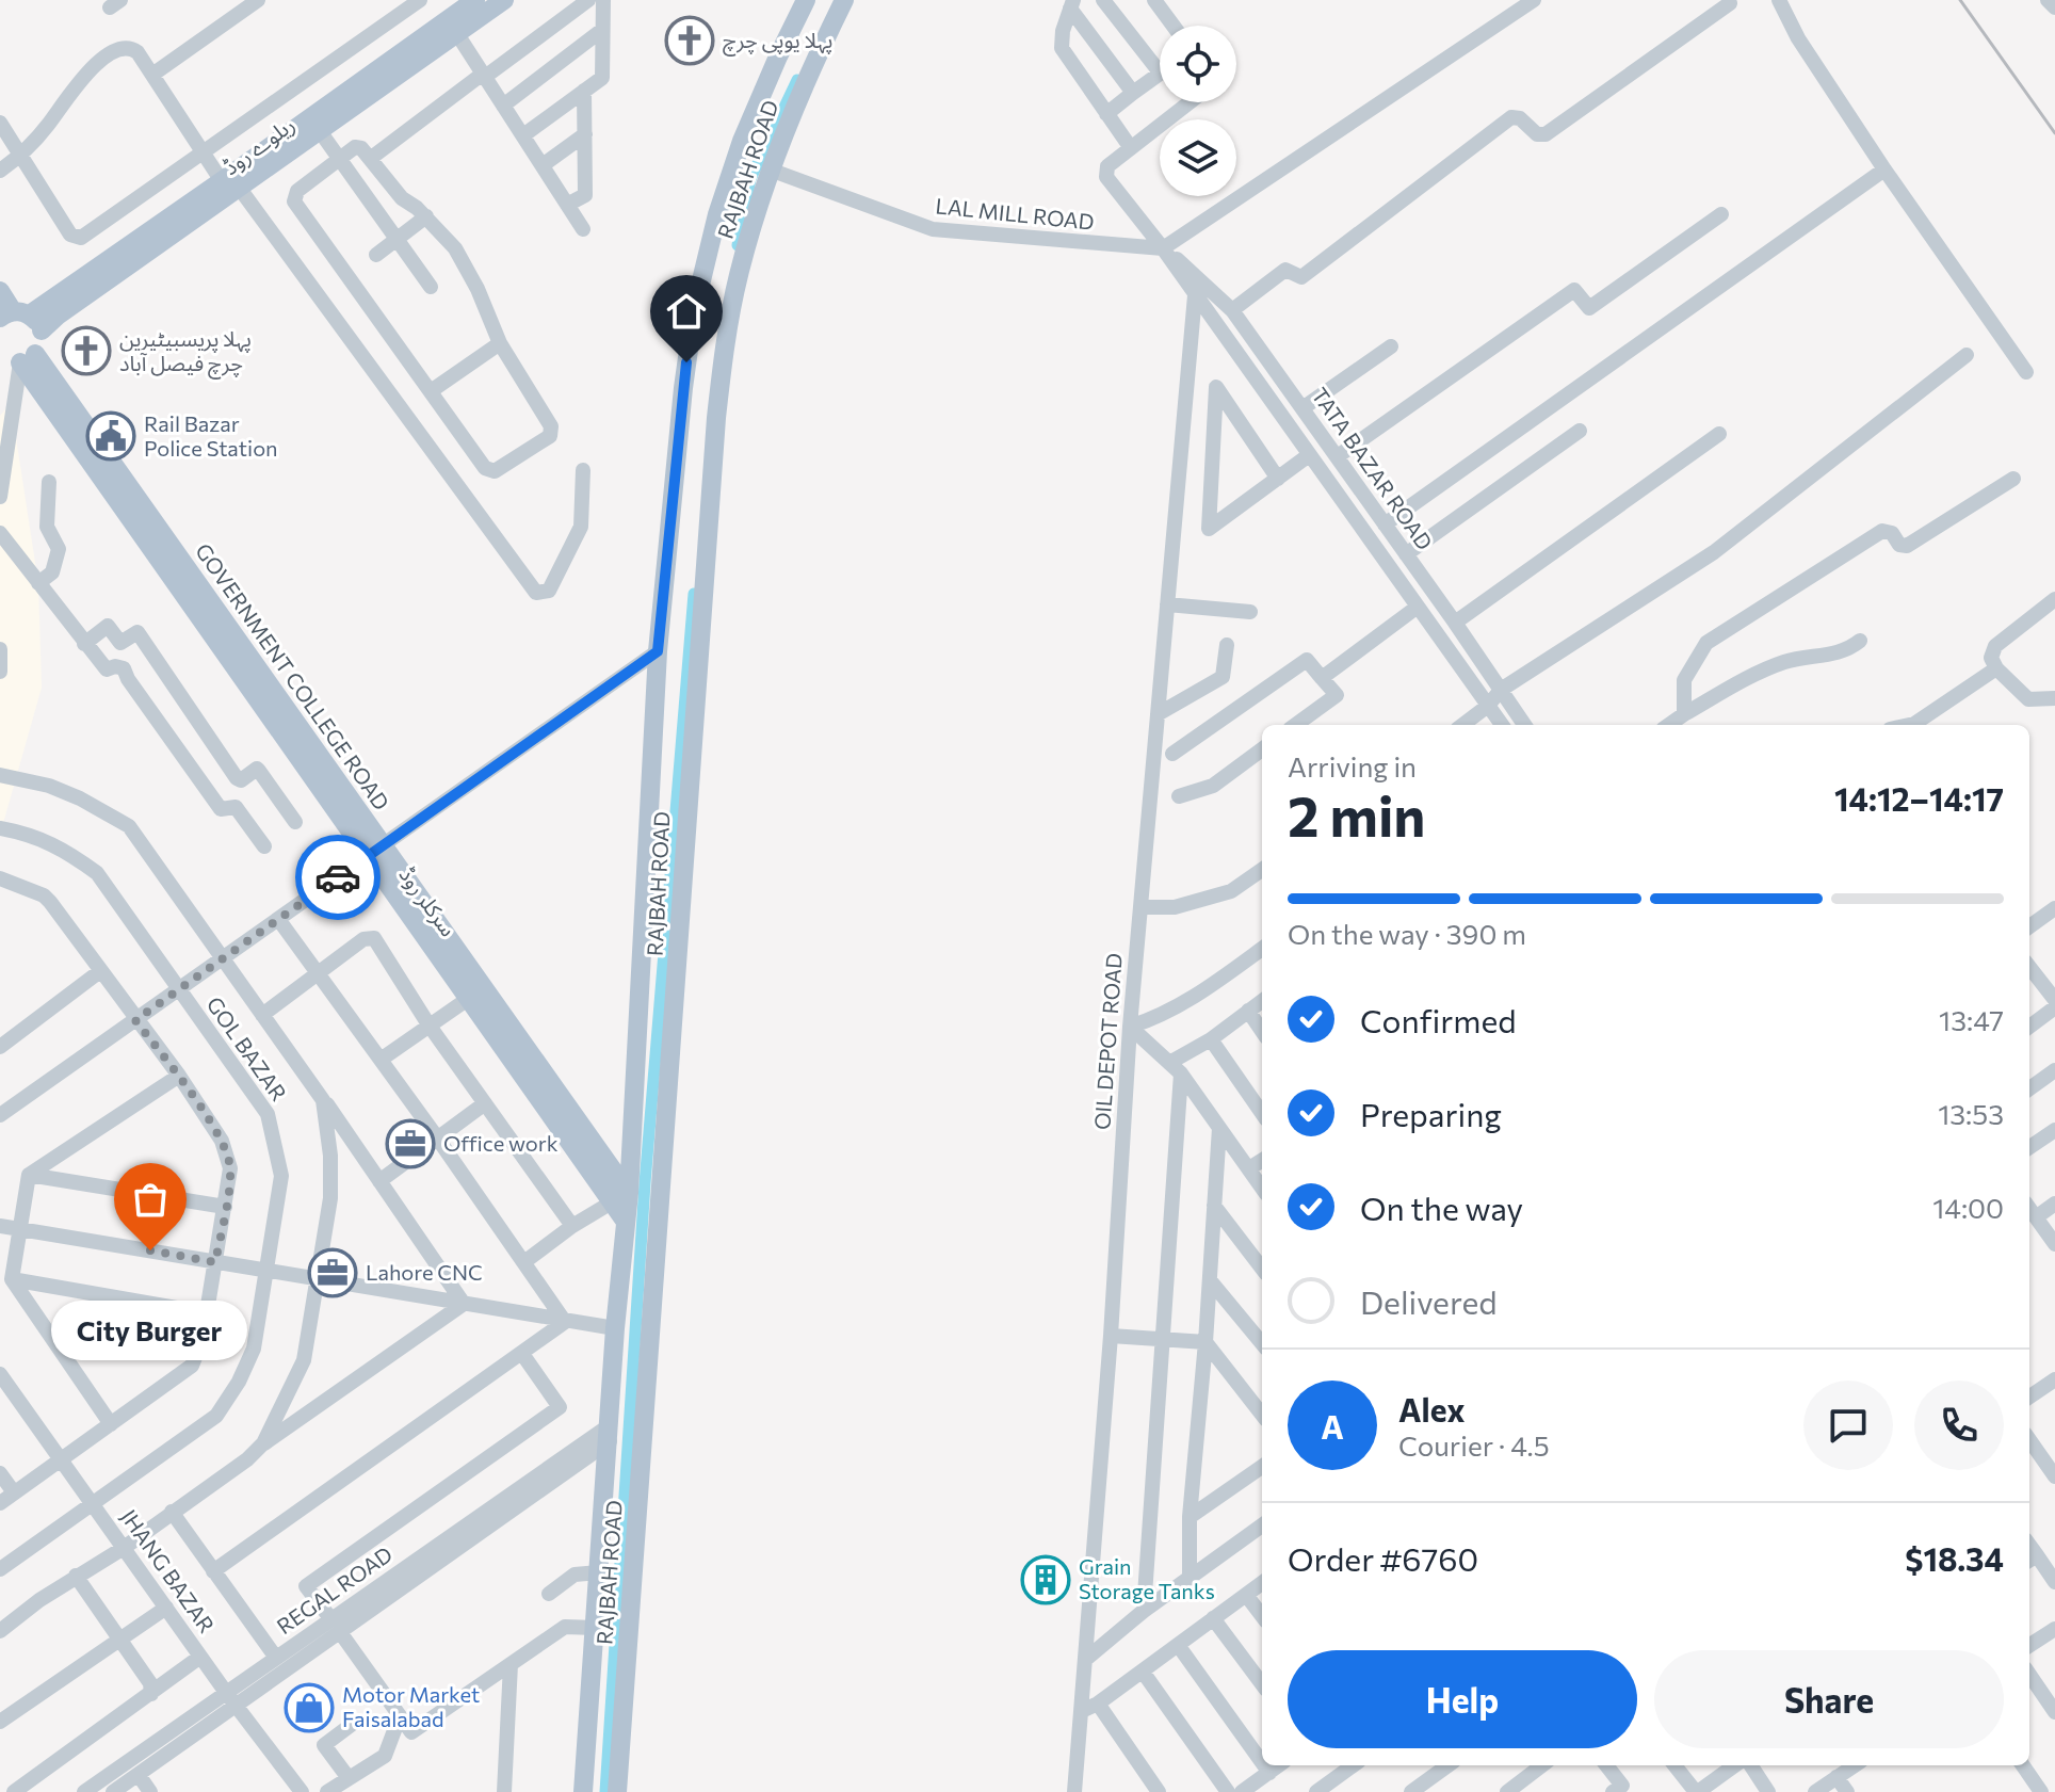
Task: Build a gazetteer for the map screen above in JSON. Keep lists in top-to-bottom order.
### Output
{
  "streets": {
    "main road": [
      "ریلوے روڈ",
      "RAJBAH ROAD",
      "GOVERNMENT COLLEGE ROAD",
      "سرکلر روڈ"
    ],
    "street": [
      "LAL MILL ROAD",
      "TATA BAZAR ROAD",
      "OIL DEPOT ROAD",
      "GOL BAZAR",
      "JHANG BAZAR",
      "REGAL ROAD"
    ]
  },
  "crossings": [
    ["RAJBAH ROAD", "LAL MILL ROAD"],
    ["RAJBAH ROAD", "GOVERNMENT COLLEGE ROAD"],
    ["RAJBAH ROAD", "سرکلر روڈ"],
    ["RAJBAH ROAD", "REGAL ROAD"],
    ["LAL MILL ROAD", "TATA BAZAR ROAD"],
    ["TATA BAZAR ROAD", "OIL DEPOT ROAD"],
    ["GOVERNMENT COLLEGE ROAD", "سرکلر روڈ"],
    ["GOL BAZAR", "JHANG BAZAR"],
    ["JHANG BAZAR", "REGAL ROAD"]
  ],
  "places": {
    "church": ["پہلا یوپی چرچ", "پہلا پریسبیٹیرین چرچ فیصل آباد"],
    "public building": ["Rail Bazar Police Station"],
    "office": ["Office work", "Lahore CNC"],
    "other": ["City Burger"],
    "building": ["Grain Storage Tanks"],
    "shop": ["Motor Market Faisalabad"]
  },
  "page": {
    "heading": ["2 min", "Arriving in", "14:12–14:17"],
    "panel": [
      "Alex",
      "Courier · 4.5",
      "Order #6760",
      "$18.34"
    ],
    "bar": "On the way · 390 m",
    "list": [
      ["Confirmed", "13:47"],
      ["Preparing", "13:53"],
      ["On the way", "14:00"],
      "Delivered"
    ],
    "bubble": "City Burger",
    "round": "A",
    "buttons": ["Help", "Share"]
  }
}
